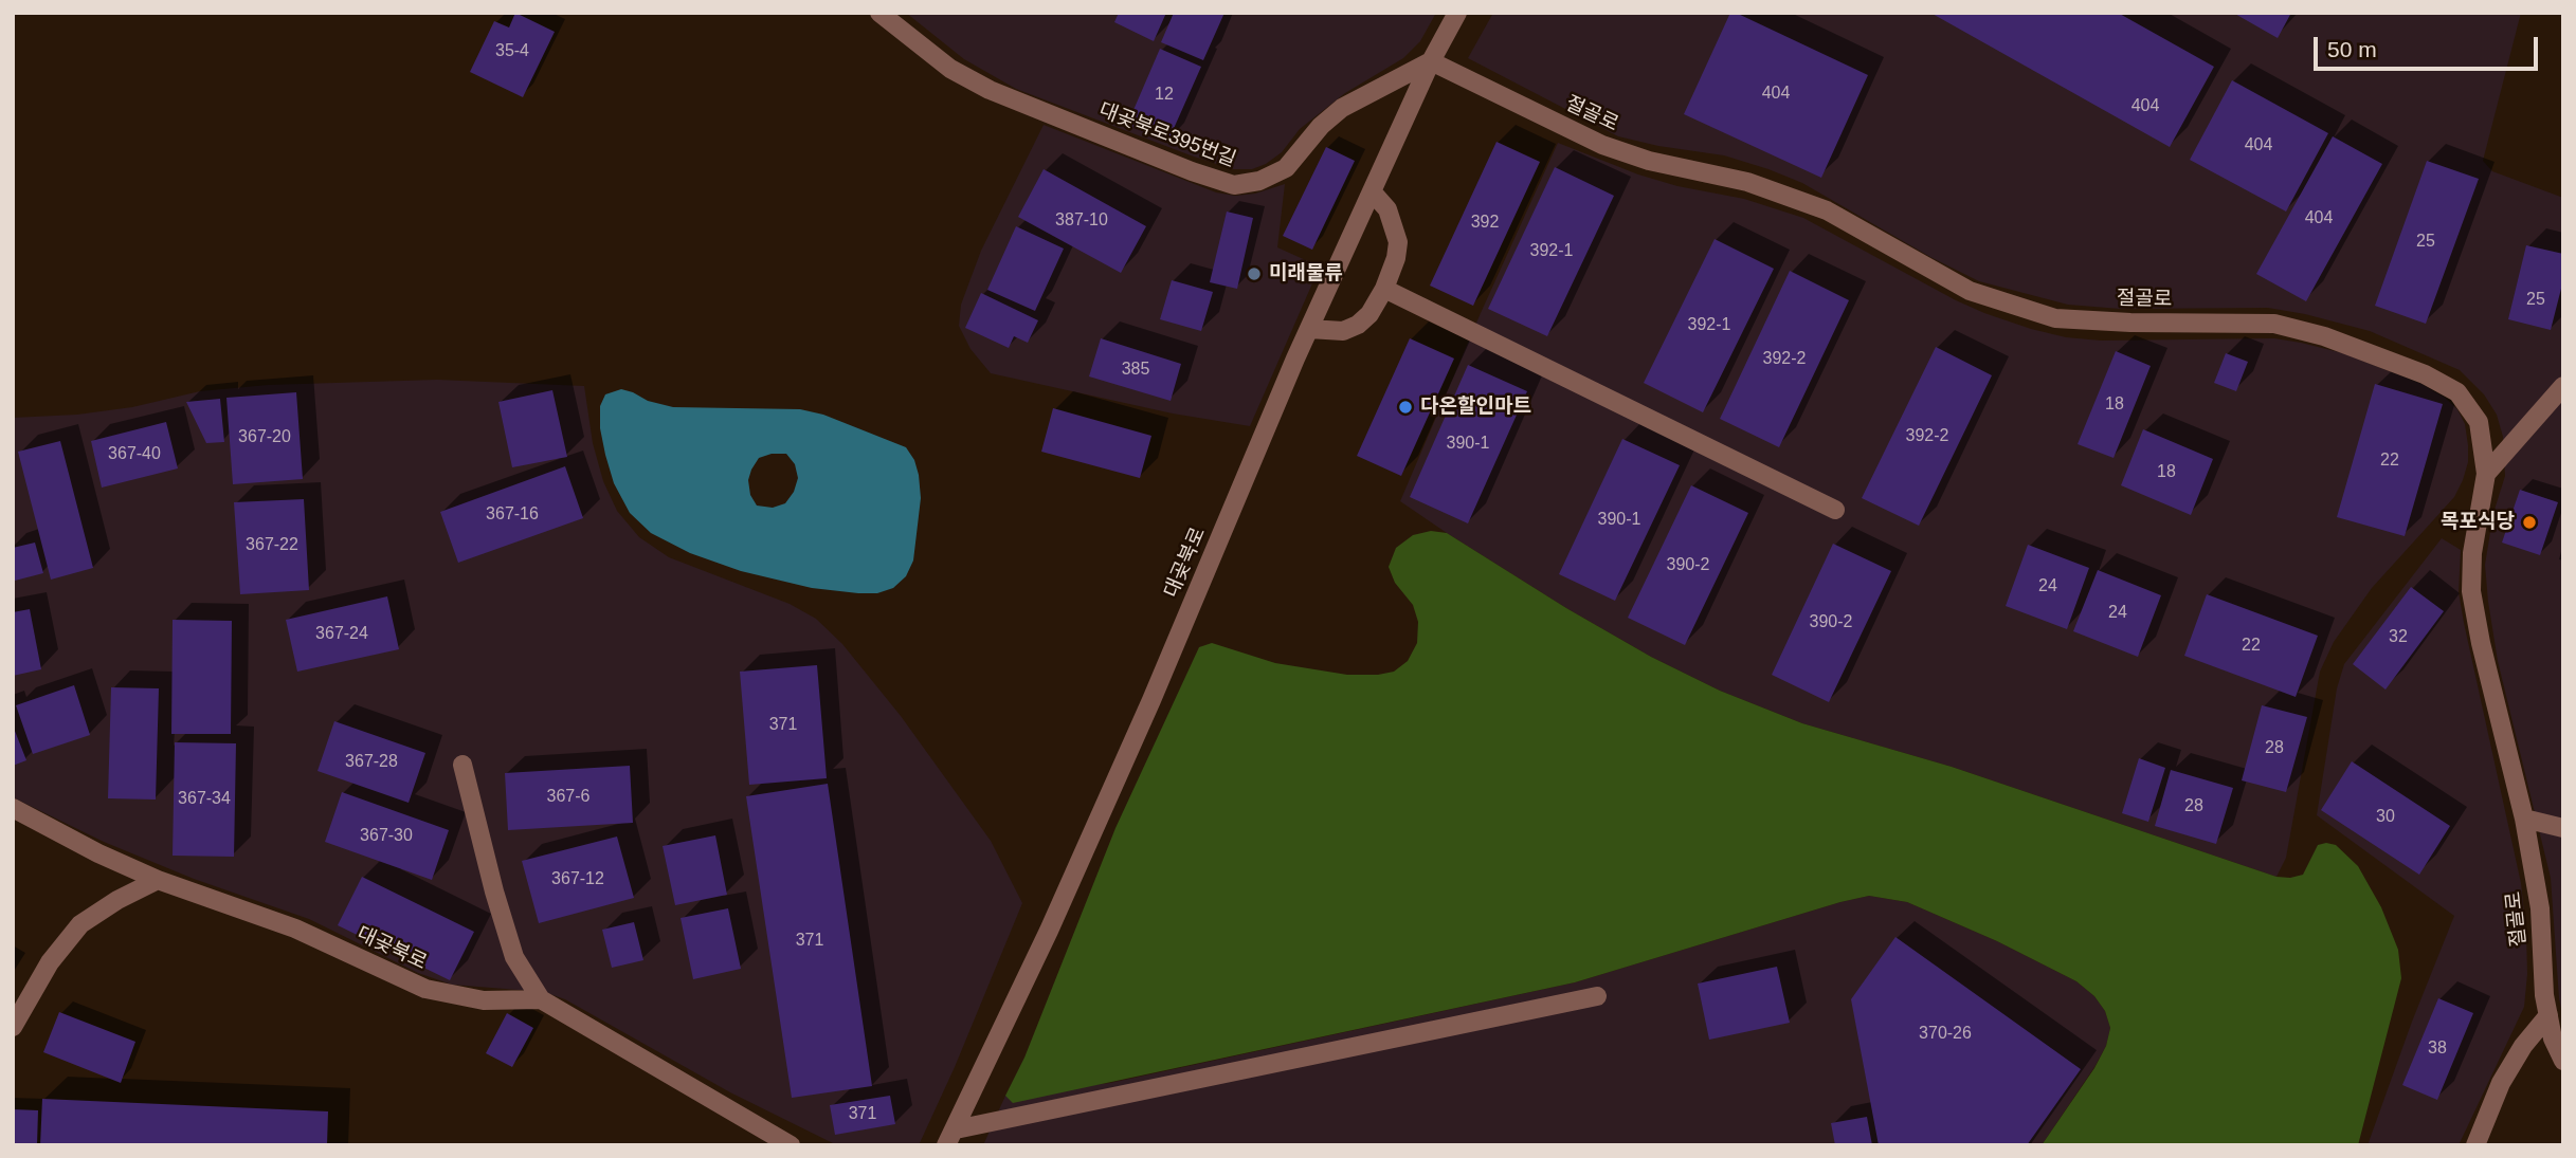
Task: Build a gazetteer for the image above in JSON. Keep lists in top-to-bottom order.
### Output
{
  "streets": {
    "street": ["절골로", "대곶북로395번길", "대곶북로"]
  },
  "crossings": [
    ["절골로", "대곶북로395번길"],
    ["절골로", "대곶북로"],
    ["대곶북로395번길", "대곶북로"]
  ],
  "places": ["미래물류", "다온할인마트", "목포식당"],
  "house_numbers": [
    "35-4",
    "404",
    "12",
    "404",
    "404",
    "404",
    "387-10",
    "392",
    "25",
    "392-1",
    "25",
    "392-1",
    "392-2",
    "385",
    "18",
    "392-2",
    "367-20",
    "390-1",
    "367-40",
    "22",
    "18",
    "367-16",
    "390-1",
    "367-22",
    "390-2",
    "24",
    "24",
    "390-2",
    "367-24",
    "32",
    "22",
    "371",
    "28",
    "367-28",
    "367-6",
    "367-34",
    "28",
    "30",
    "367-30",
    "367-12",
    "371",
    "370-26",
    "38",
    "371"
  ],
  "scale_bar": "50 m"
}
